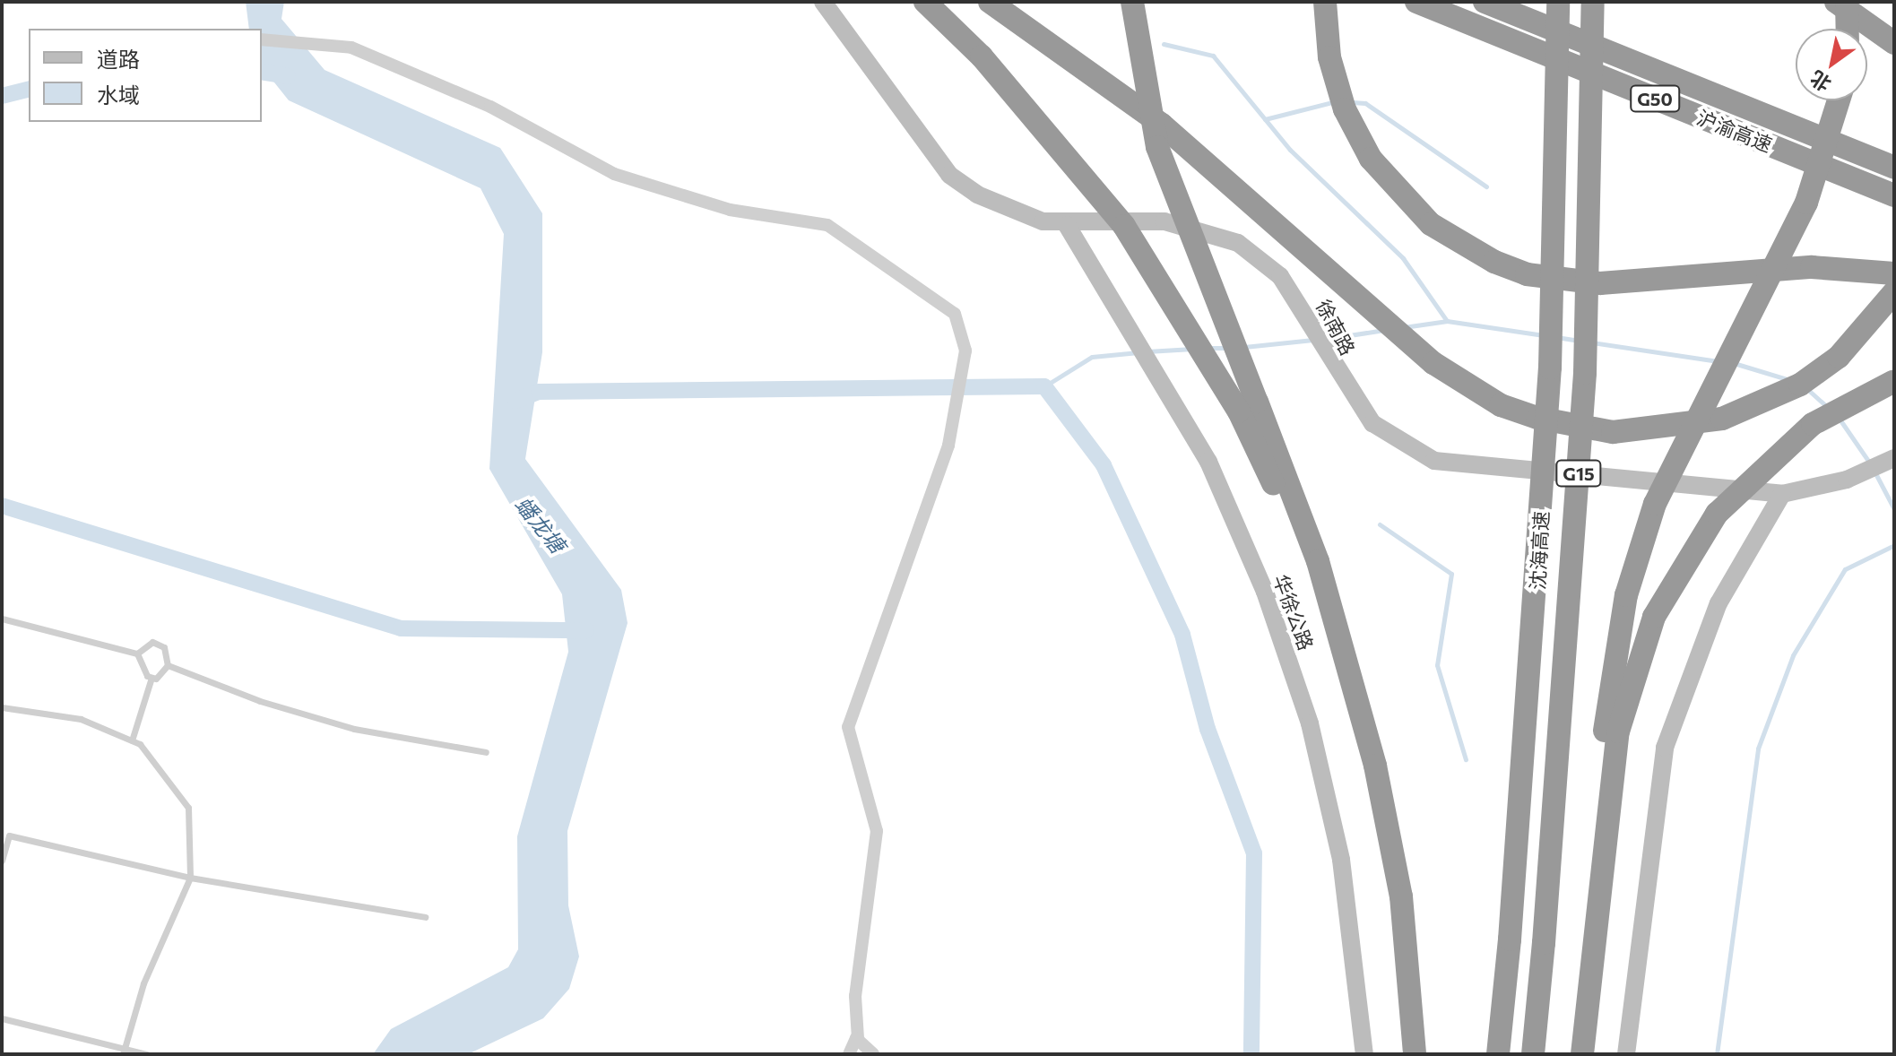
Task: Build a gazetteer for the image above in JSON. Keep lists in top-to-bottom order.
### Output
{
  "streets": {
    "highway": [
      "G50",
      "沪渝高速",
      "G15",
      "沈海高速"
    ],
    "street": ["徐南路", "华徐公路"]
  },
  "crossings": [
    ["徐南路", "华徐公路"]
  ],
  "water": ["蟠龙塘"],
  "legend": ["道路", "水域"],
  "north": "bottom left"
}
